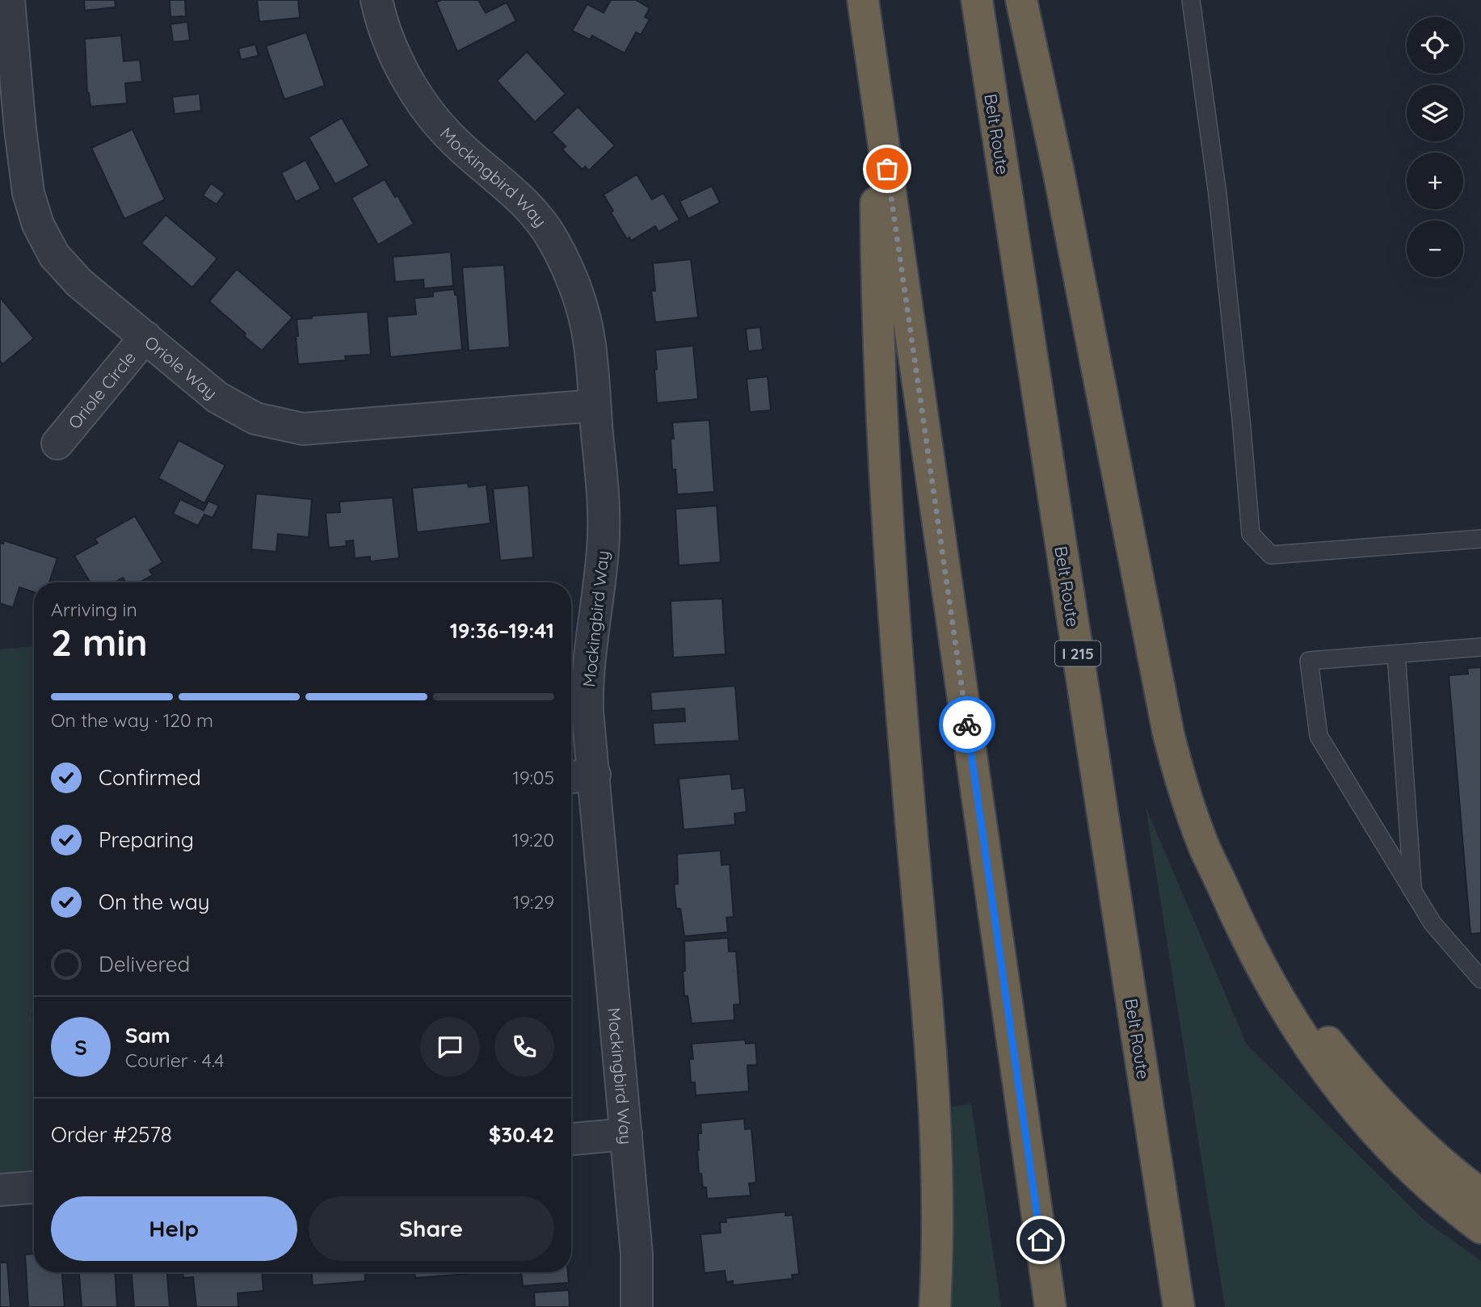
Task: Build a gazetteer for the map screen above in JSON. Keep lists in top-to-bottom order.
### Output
{
  "streets": {
    "highway": ["Belt Route", "I 215"],
    "street": ["Mockingbird Way", "Oriole Way", "Oriole Circle"]
  },
  "crossings": [
    ["Mockingbird Way", "Oriole Way"],
    ["Oriole Way", "Oriole Circle"]
  ],
  "page": {
    "map_buttons": ["+", "−"],
    "heading": ["2 min", "Arriving in", "19:36–19:41"],
    "panel": [
      "Sam",
      "Courier · 4.4",
      "Order #2578",
      "$30.42"
    ],
    "bar": "On the way · 120 m",
    "list": [
      ["Confirmed", "19:05"],
      ["Preparing", "19:20"],
      ["On the way", "19:29"],
      "Delivered"
    ],
    "round": "S",
    "buttons": ["Help", "Share"]
  }
}
